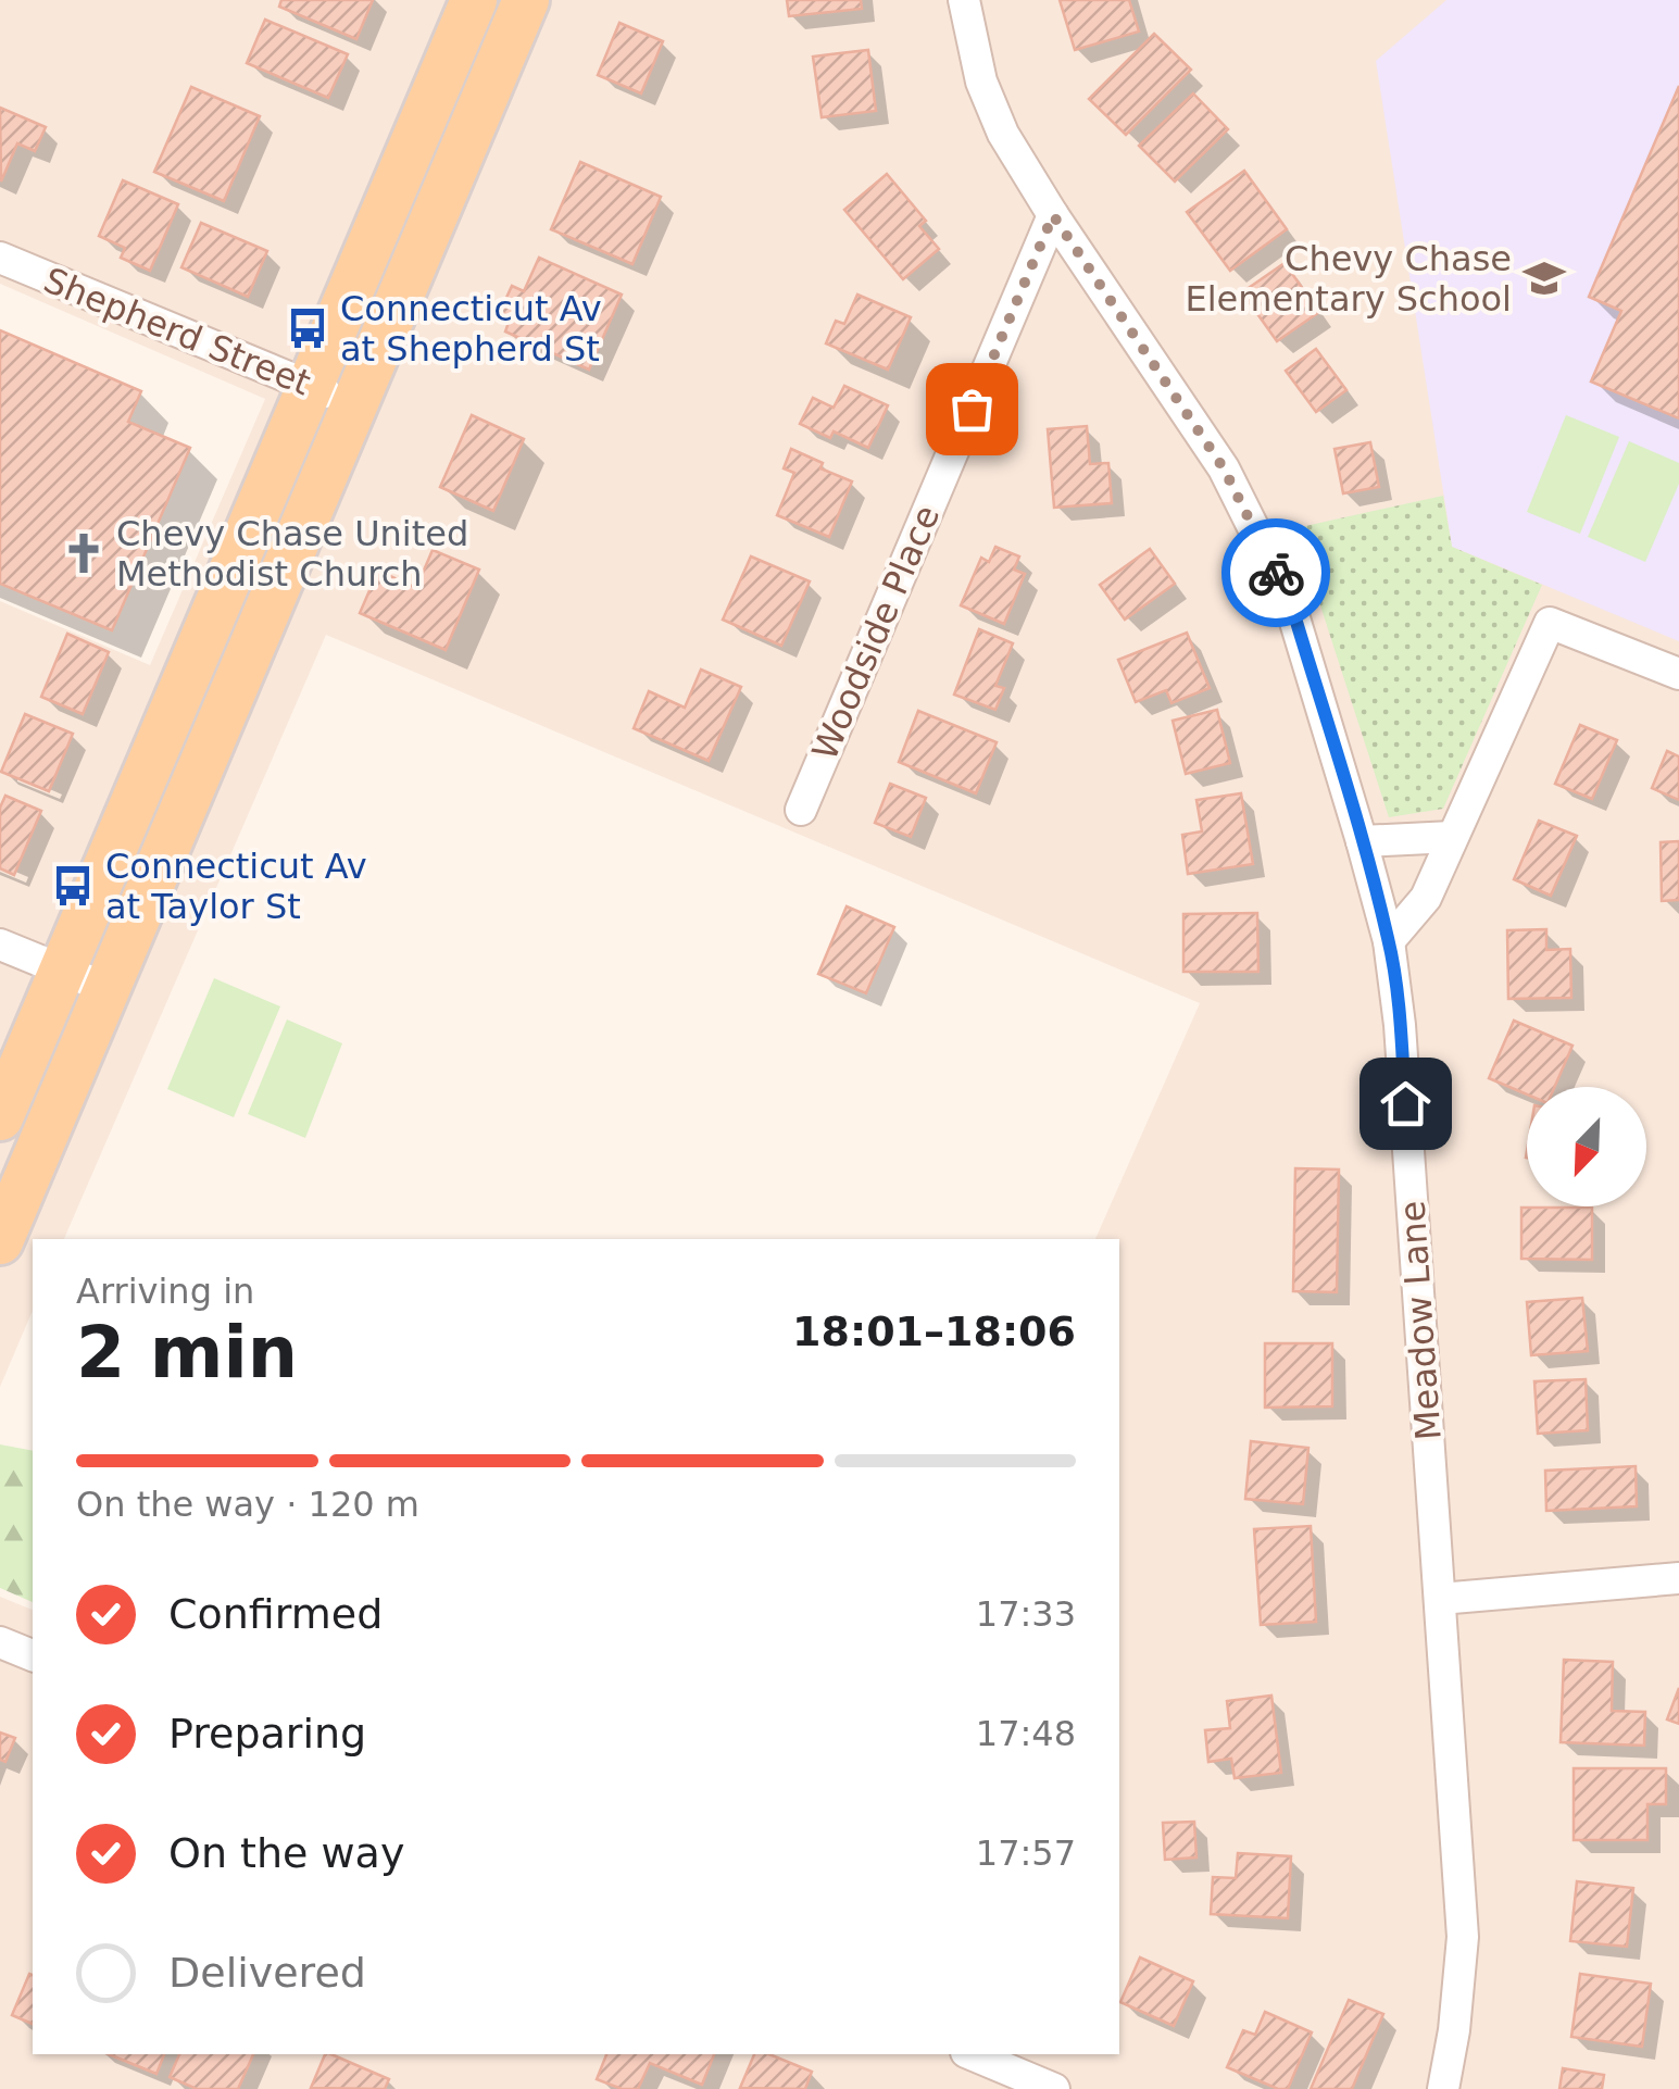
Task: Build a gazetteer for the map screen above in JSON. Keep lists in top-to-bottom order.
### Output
{
  "streets": {
    "street": ["Shepherd Street", "Woodside Place", "Meadow Lane"]
  },
  "crossings": [
    ["Woodside Place", "Meadow Lane"]
  ],
  "places": {
    "school or university": ["Chevy Chase Elementary School"],
    "bus stop": ["Connecticut Av at Shepherd St", "Connecticut Av at Taylor St"],
    "church": ["Chevy Chase United Methodist Church"]
  },
  "north": "bottom left",
  "page": {
    "heading": ["2 min", "Arriving in", "18:01–18:06"],
    "bar": "On the way · 120 m",
    "list": [
      ["Confirmed", "17:33"],
      ["Preparing", "17:48"],
      ["On the way", "17:57"],
      "Delivered"
    ]
  }
}
